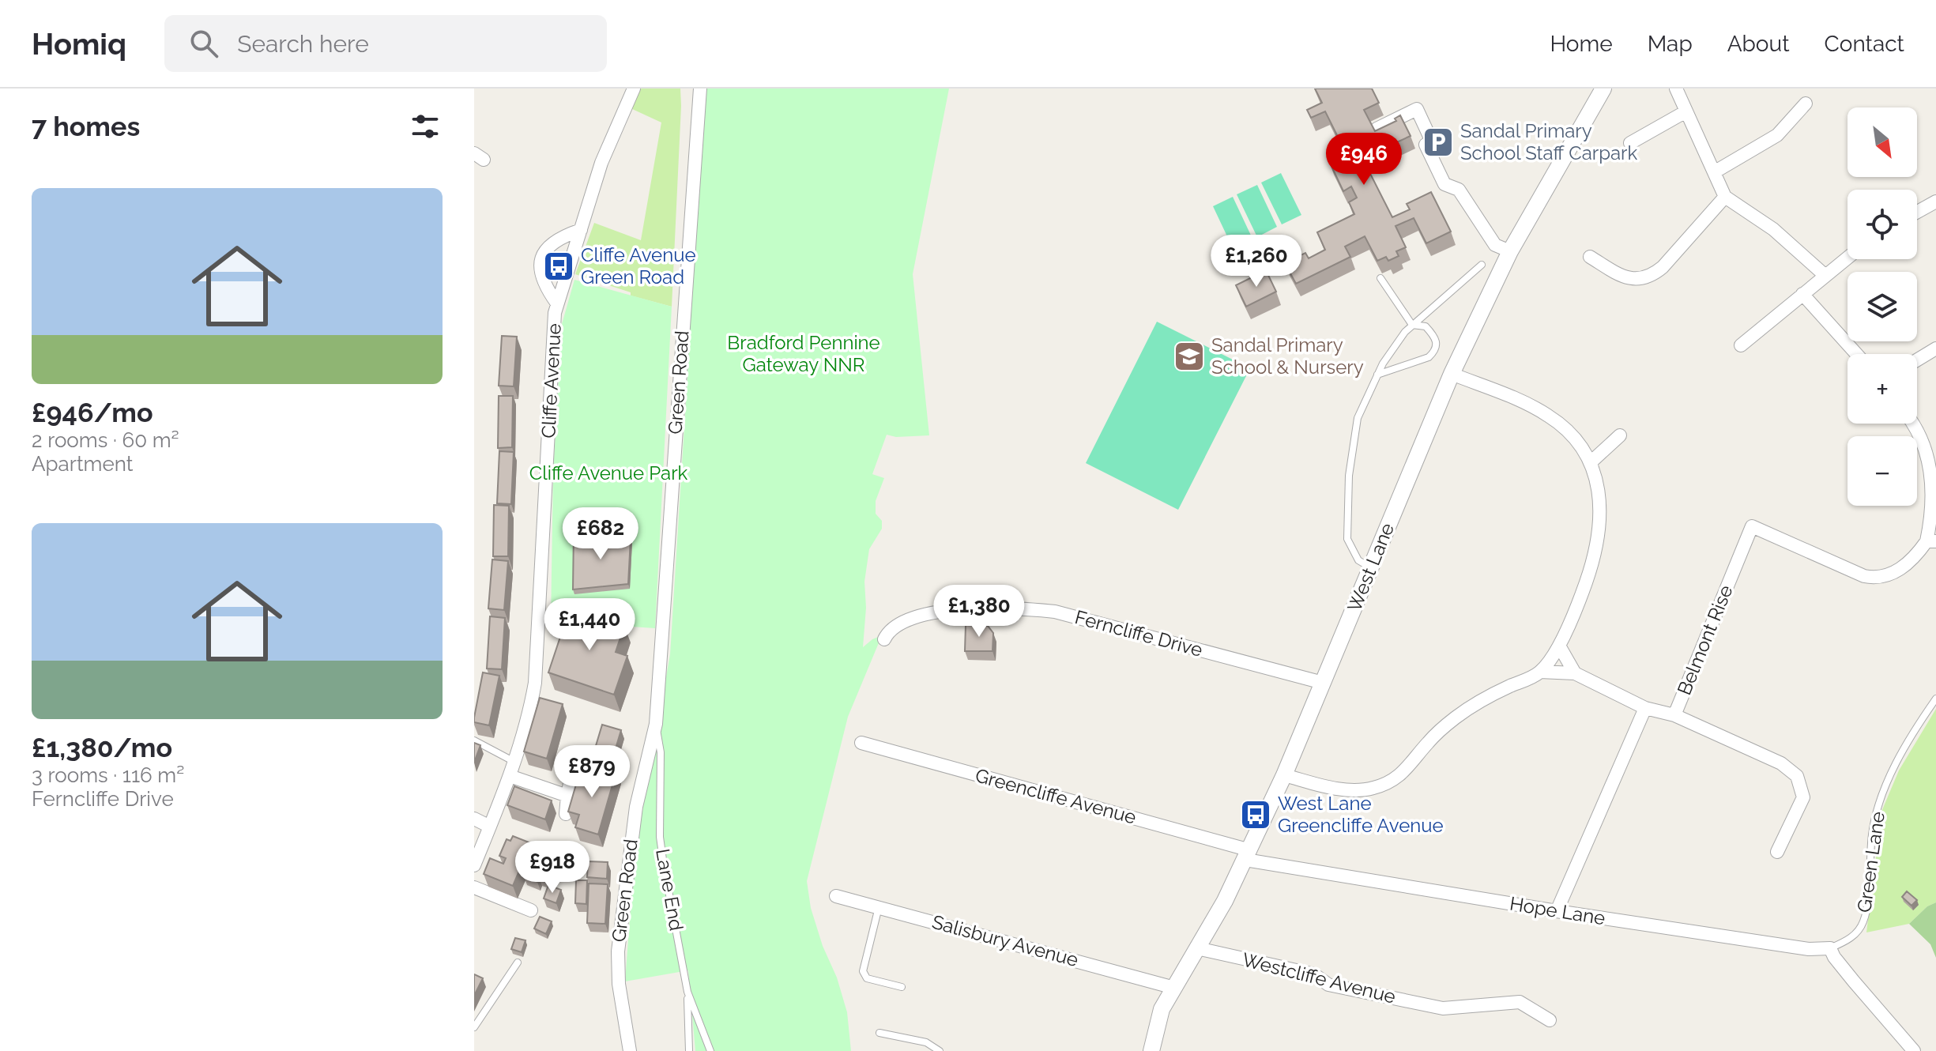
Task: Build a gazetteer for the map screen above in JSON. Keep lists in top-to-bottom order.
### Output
{
  "streets": {
    "street": [
      "Cliffe Avenue",
      "Green Road",
      "West Lane",
      "Ferncliffe Drive",
      "Belmont Rise",
      "Greencliffe Avenue",
      "Hope Lane",
      "Salisbury Avenue",
      "Westcliffe Avenue"
    ],
    "lane": ["Green Lane", "Lane End"]
  },
  "crossings": [
    ["Green Road", "Lane End"],
    ["West Lane", "Ferncliffe Drive"],
    ["West Lane", "Greencliffe Avenue"],
    ["West Lane", "Hope Lane"],
    ["West Lane", "Salisbury Avenue"],
    ["West Lane", "Westcliffe Avenue"],
    ["Greencliffe Avenue", "Hope Lane"],
    ["Green Lane", "Hope Lane"]
  ],
  "parks": ["Bradford Pennine Gateway NNR", "Cliffe Avenue Park"],
  "places": {
    "parking": ["Sandal Primary School Staff Carpark"],
    "bus stop": ["Cliffe Avenue Green Road", "West Lane Greencliffe Avenue"],
    "school or university": ["Sandal Primary School & Nursery"]
  },
  "north": "bottom right",
  "page": {
    "header": "Homiq",
    "search": "Search here",
    "nav": [
      "Home",
      "Map",
      "About",
      "Contact"
    ],
    "heading": "7 homes",
    "map_buttons": ["+", "−"],
    "price": [
      "£946",
      "£1,260",
      "£682",
      "£1,380",
      "£1,440",
      "£879",
      "£918"
    ],
    "list": [
      {
        "name": "£946/mo",
        "note": "2 rooms · 60 m² · Apartment"
      },
      {
        "name": "£1,380/mo",
        "note": "3 rooms · 116 m² · Ferncliffe Drive"
      }
    ]
  }
}
